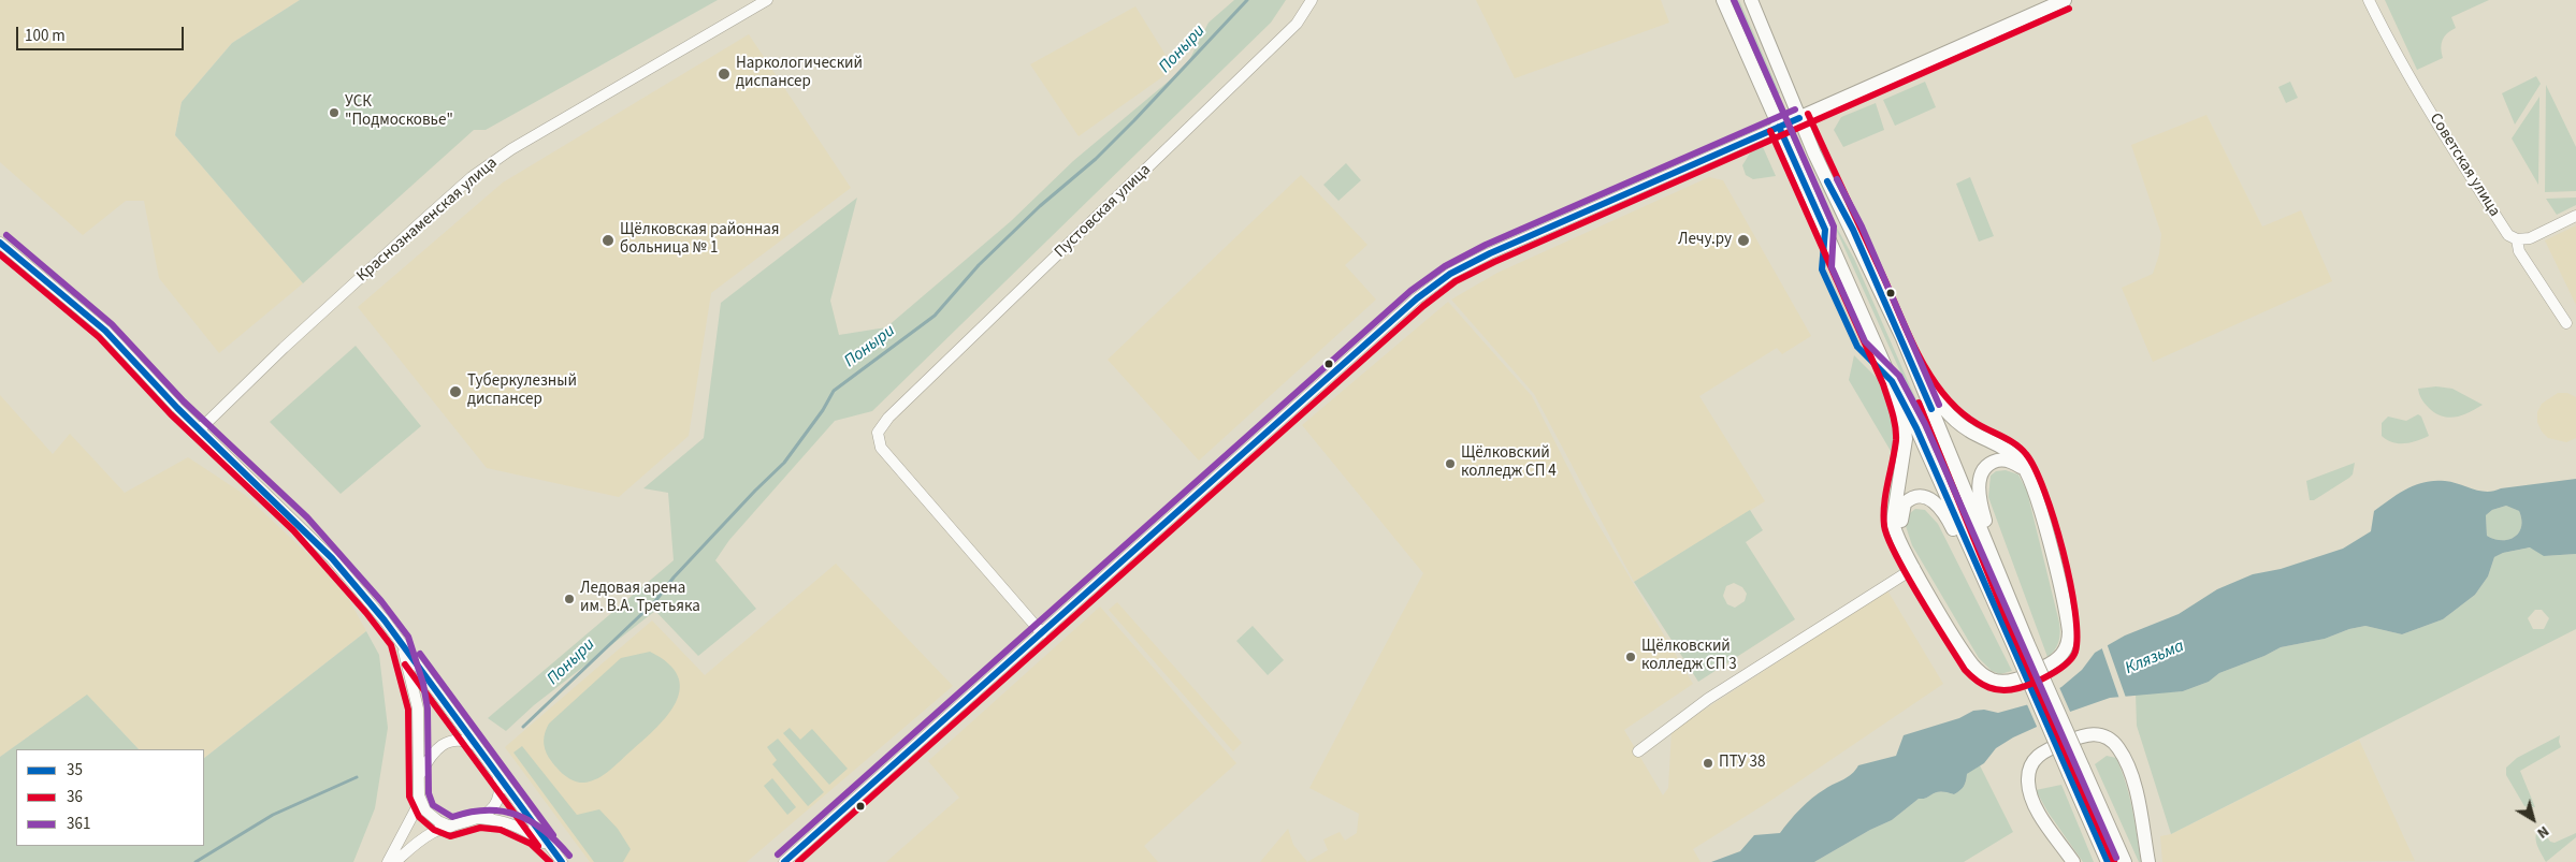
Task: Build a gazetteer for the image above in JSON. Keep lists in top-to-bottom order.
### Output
{
  "streets": {
    "street": ["Советская улица", "Пустовская улица", "Краснознаменская улица"]
  },
  "water": ["Поныри", "Клязьма"],
  "places": [
    "Наркологический диспансер",
    "УСК \"Подмосковье\"",
    "Щёлковская районная больница № 1",
    "Лечу.ру",
    "Туберкулезный диспансер",
    "Щёлковский колледж СП 4",
    "Ледовая арена им. В.А. Третьяка",
    "Щёлковский колледж СП 3",
    "ПТУ 38"
  ],
  "lines": ["transit line 361", "transit line 36", "transit line 35"],
  "legend": ["35", "36", "361"],
  "scale_bar": "100 m",
  "north": "bottom right"
}
